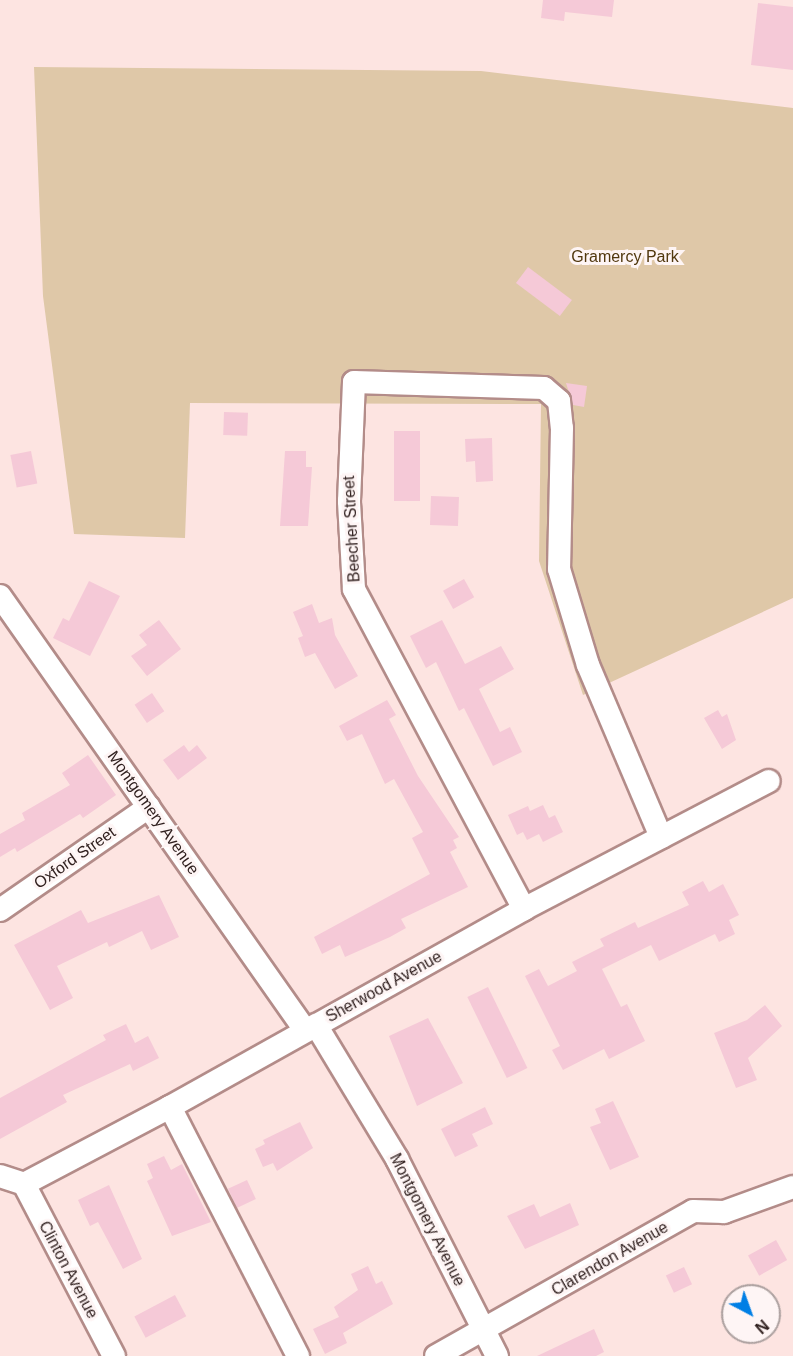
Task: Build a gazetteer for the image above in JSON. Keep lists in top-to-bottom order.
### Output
{
  "streets": {
    "street": [
      "Beecher Street",
      "Montgomery Avenue",
      "Oxford Street",
      "Sherwood Avenue",
      "Clarendon Avenue",
      "Clinton Avenue"
    ]
  },
  "crossings": [
    ["Beecher Street", "Sherwood Avenue"],
    ["Montgomery Avenue", "Oxford Street"],
    ["Montgomery Avenue", "Sherwood Avenue"],
    ["Montgomery Avenue", "Clarendon Avenue"],
    ["Sherwood Avenue", "Clinton Avenue"]
  ],
  "parks": ["Gramercy Park"],
  "north": "bottom right"
}
